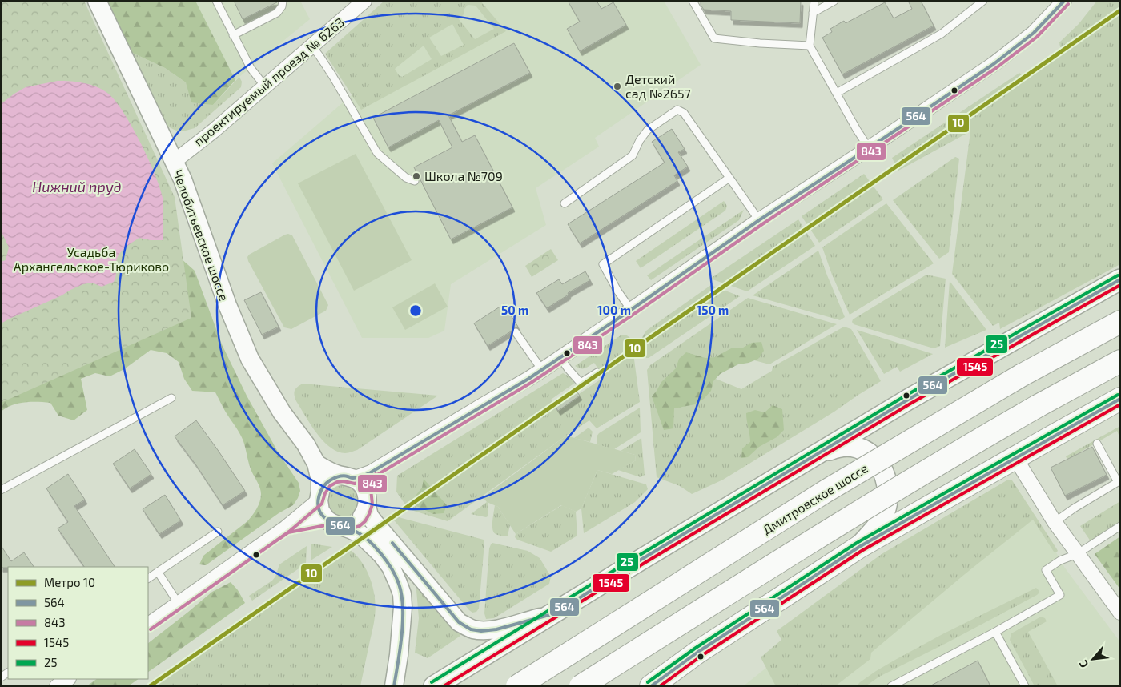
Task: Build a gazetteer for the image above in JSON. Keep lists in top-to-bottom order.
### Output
{
  "streets": {
    "highway": ["Дмитровское шоссе"],
    "street": ["проектируемый проезд № 6263", "Челобитьевское шоссе"]
  },
  "crossings": [
    ["проектируемый проезд № 6263", "Челобитьевское шоссе"]
  ],
  "water": ["Нижний пруд"],
  "parks": ["Усадьба Архангельское-Тюриково"],
  "places": ["Детский сад №2657", "Школа №709"],
  "lines": [
    "transit line 564",
    "transit line 843",
    "metro line 10",
    "transit line 25",
    "transit line 1545"
  ],
  "legend": [
    "Метро 10",
    "564",
    "843",
    "1545",
    "25"
  ],
  "north": "bottom left",
  "rings": ["50 m", "100 m", "150 m"]
}
